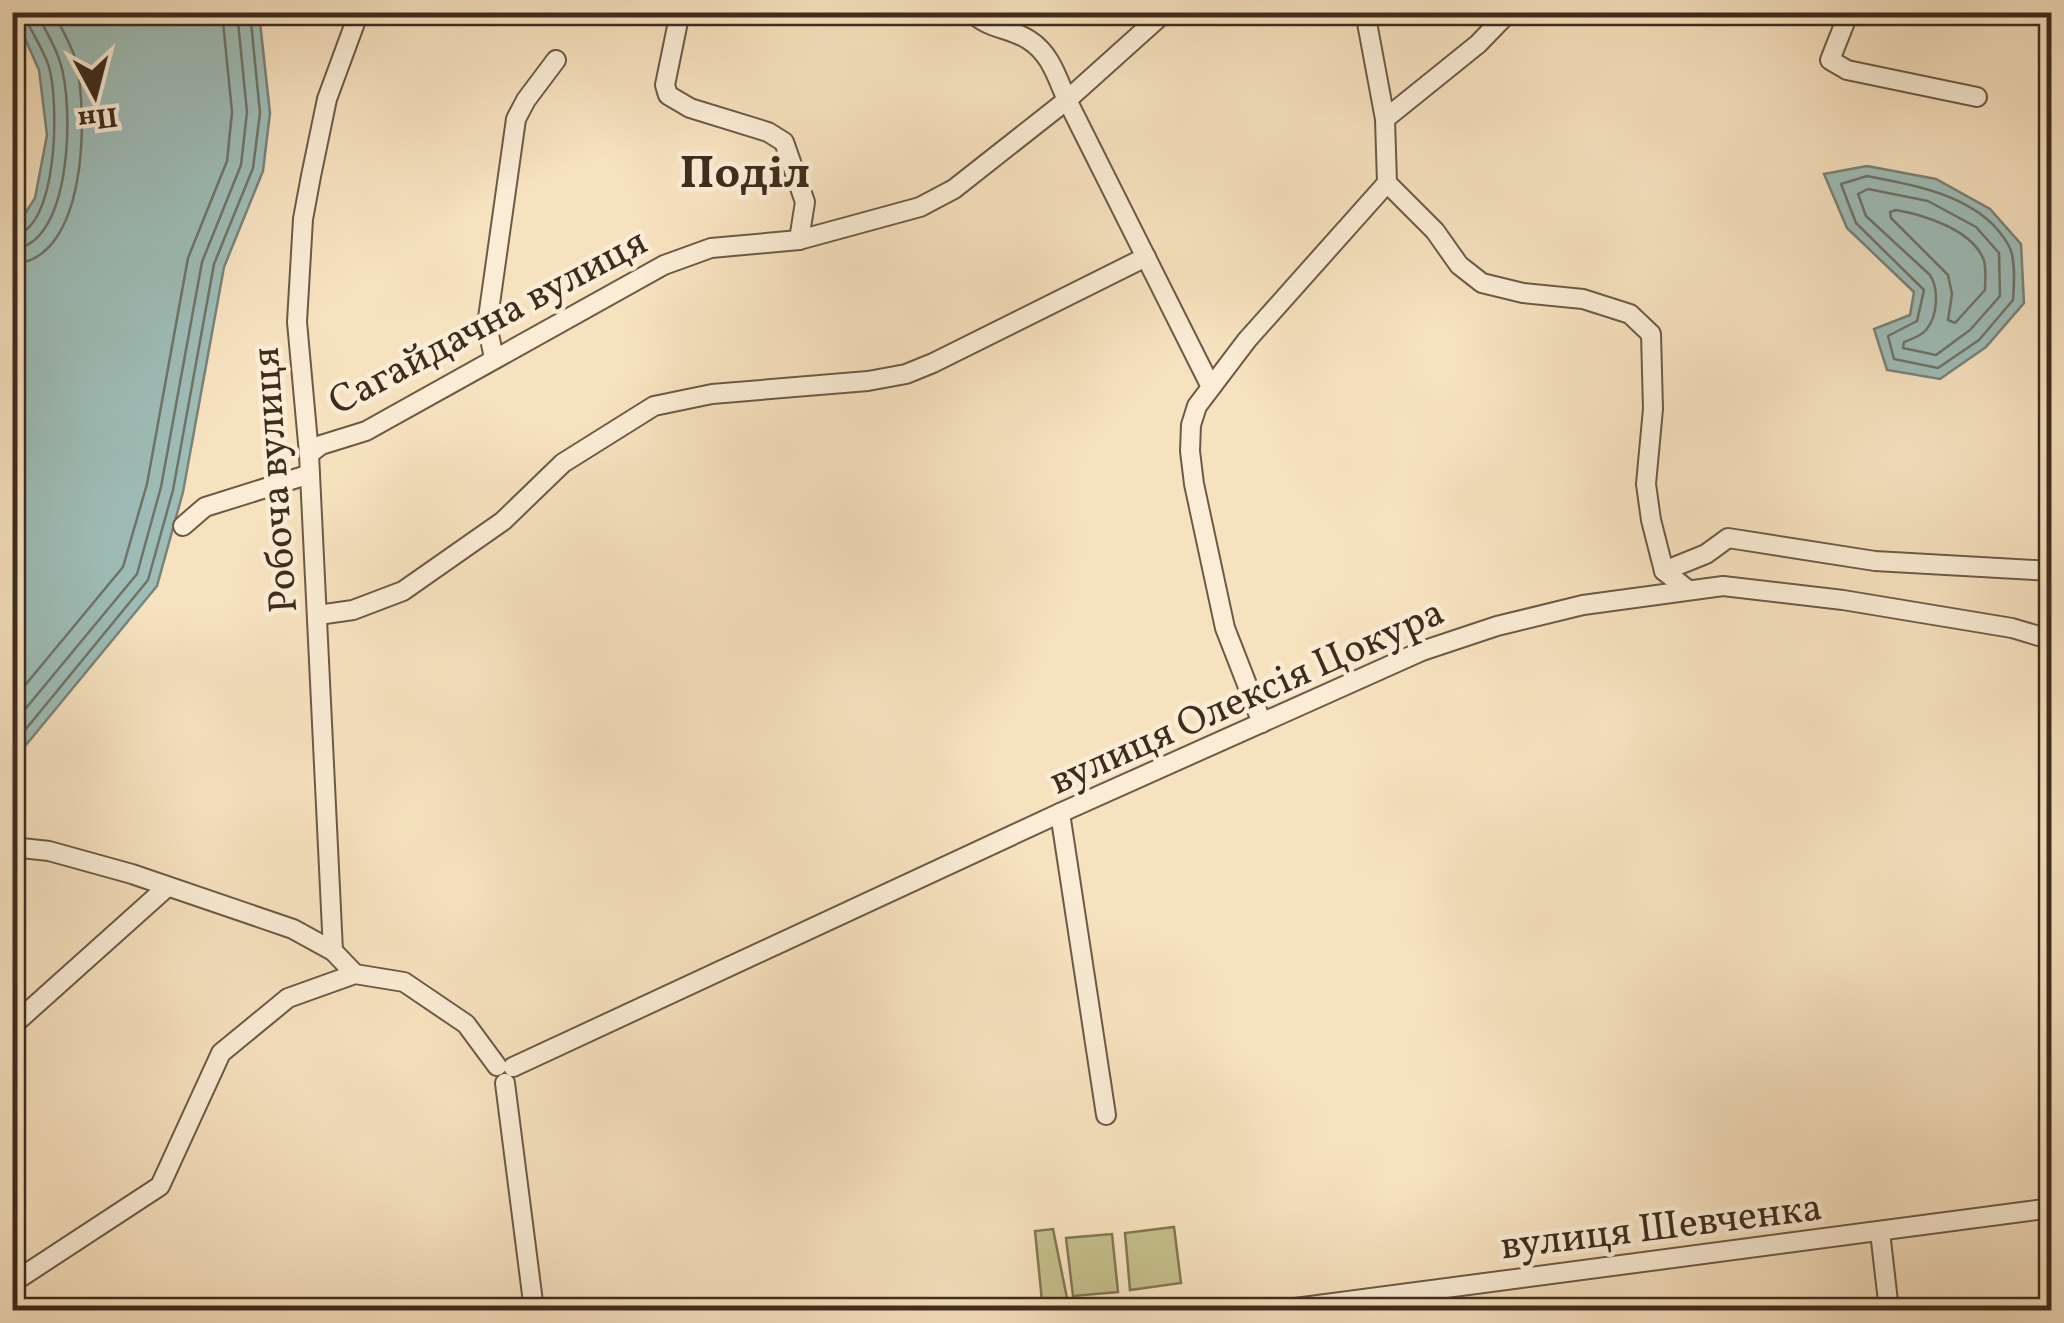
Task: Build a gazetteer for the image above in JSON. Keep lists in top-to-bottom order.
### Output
{
  "streets": {
    "street": [
      "Сагайдачна вулиця",
      "Робоча вулиця",
      "вулиця Олексія Цокура",
      "вулиця Шевченка"
    ]
  },
  "crossings": [
    ["Сагайдачна вулиця", "Робоча вулиця"]
  ],
  "districts": ["Поділ"],
  "north": "bottom"
}
